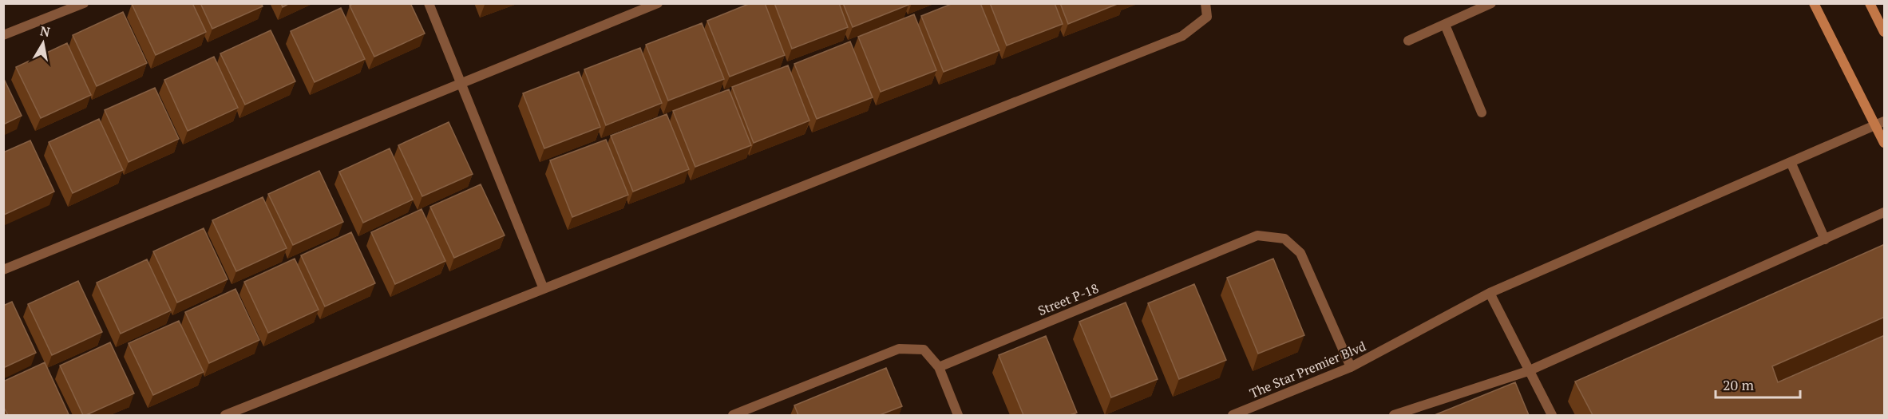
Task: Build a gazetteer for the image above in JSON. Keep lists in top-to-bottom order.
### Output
{
  "streets": {
    "street": ["Street P-18", "The Star Premier Blvd"]
  },
  "crossings": [
    ["Street P-18", "The Star Premier Blvd"]
  ],
  "scale_bar": "20 m",
  "north": "top"
}
